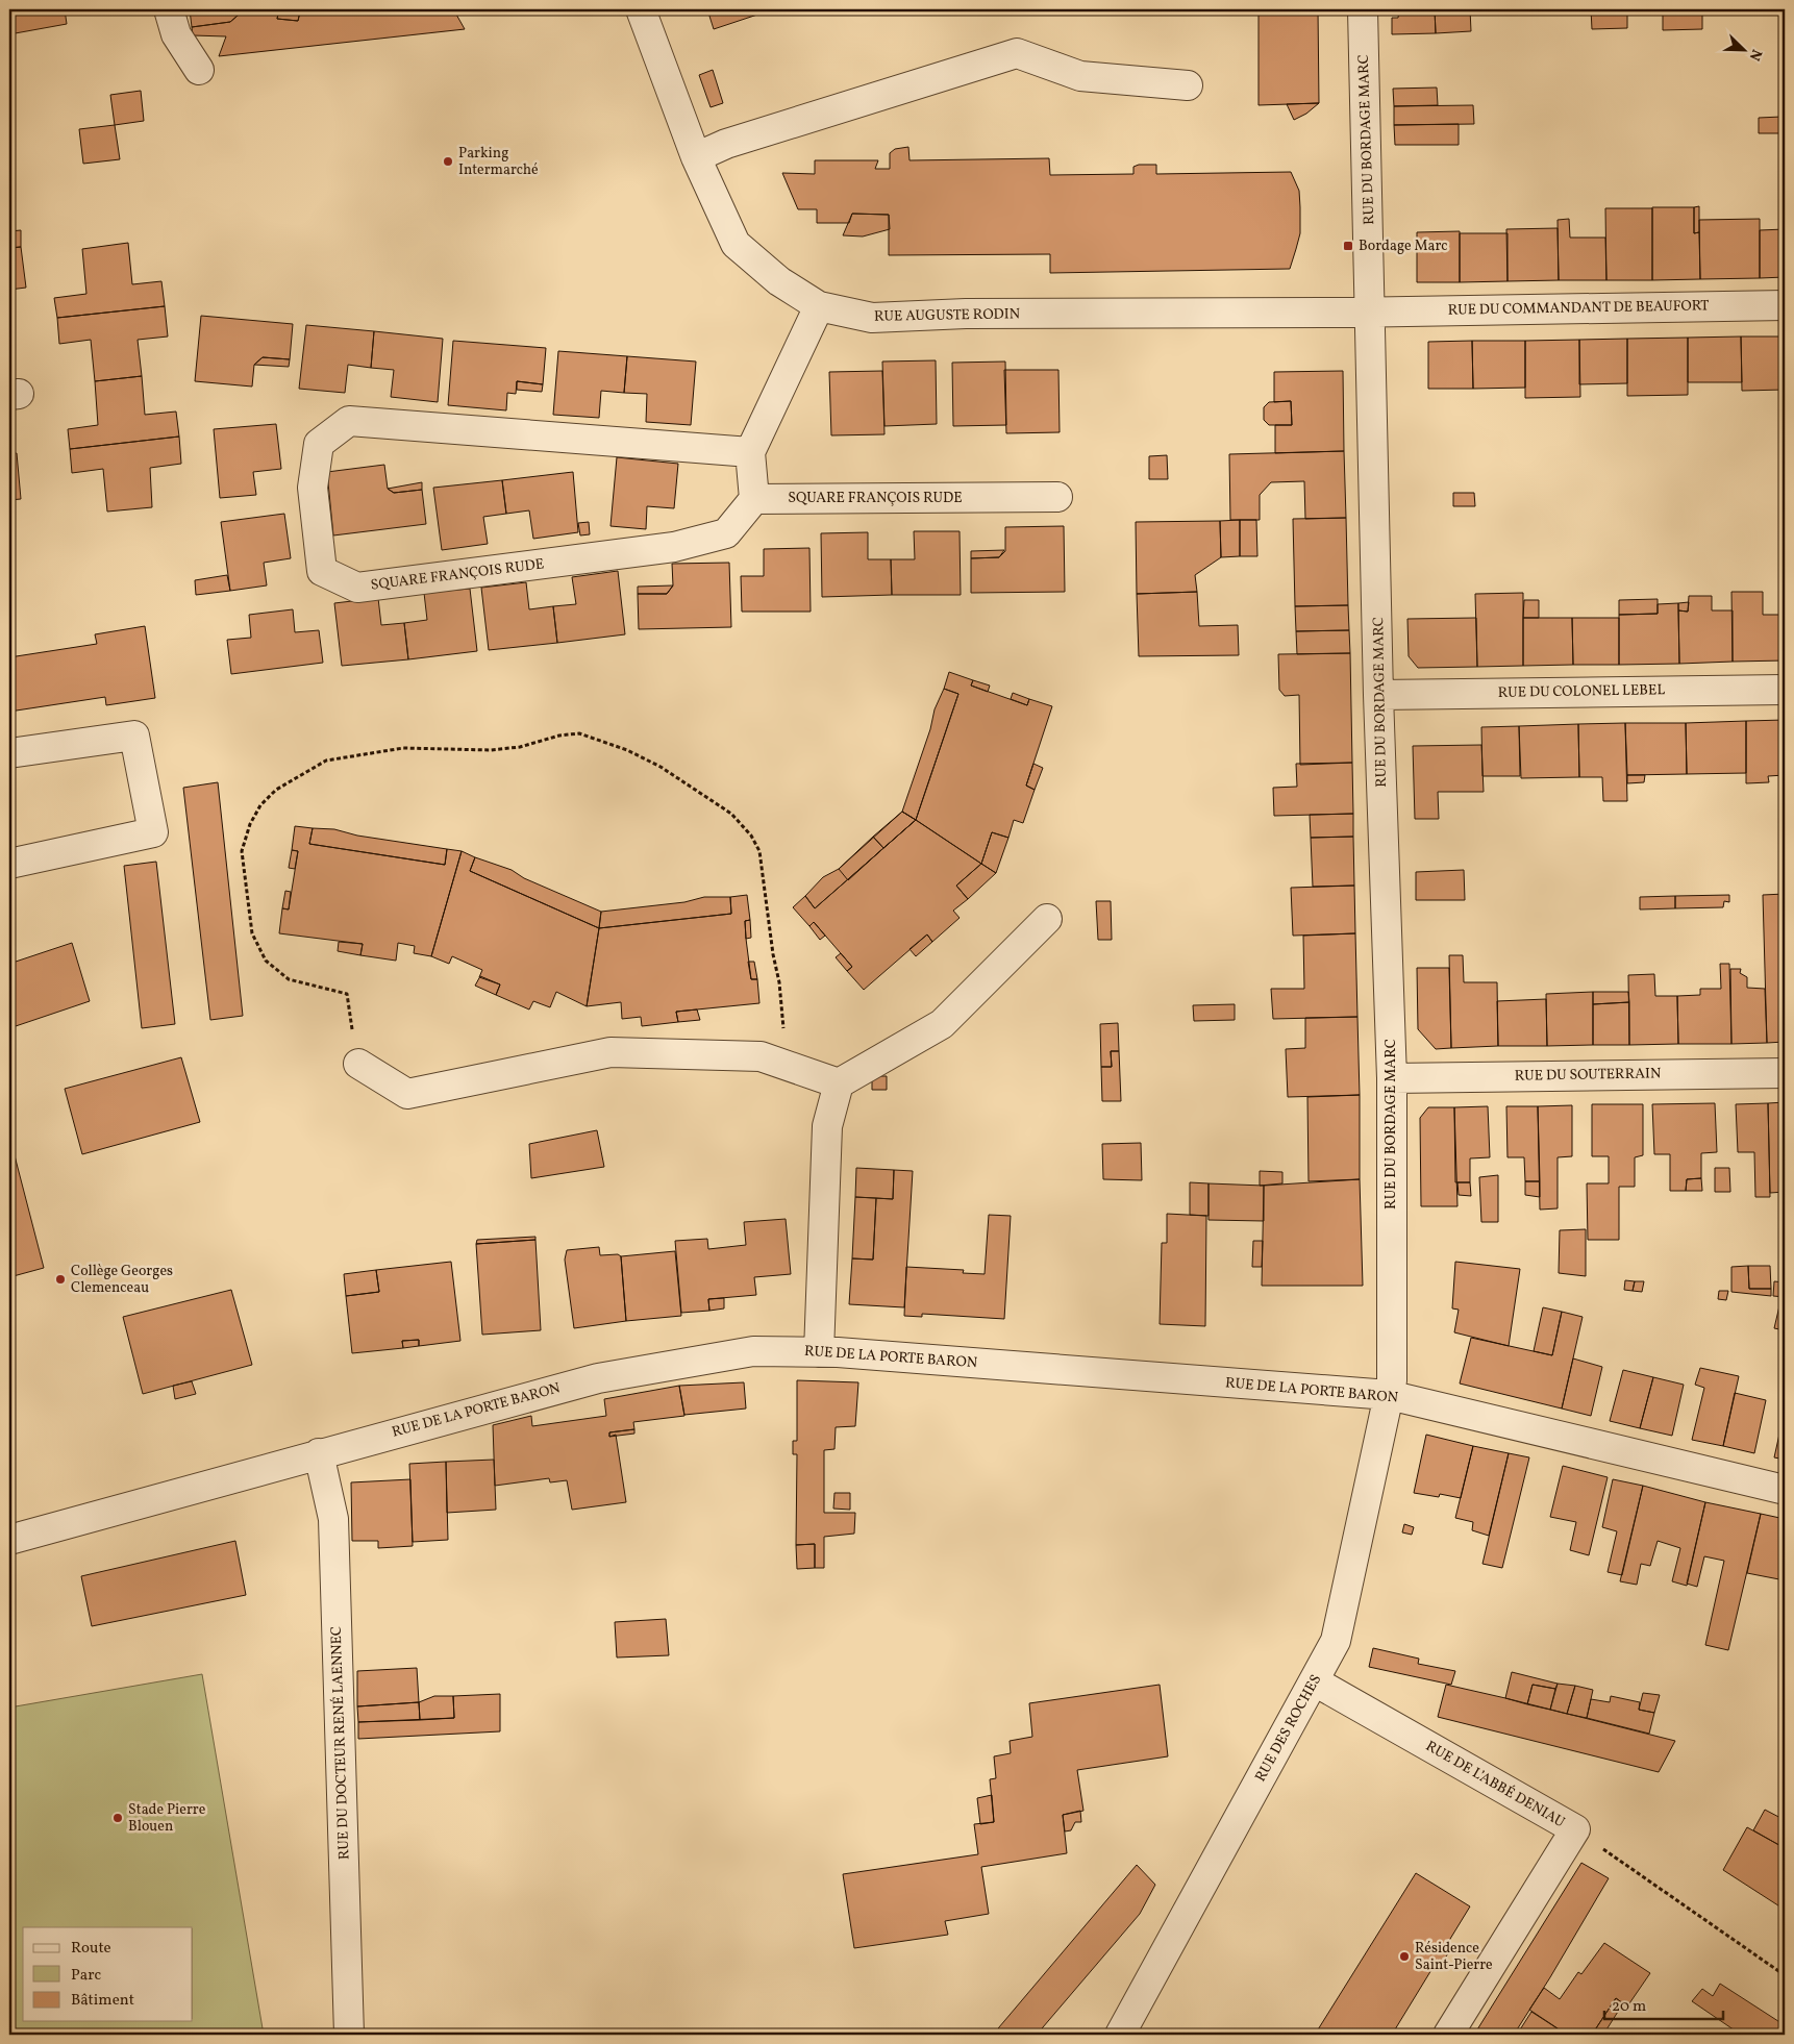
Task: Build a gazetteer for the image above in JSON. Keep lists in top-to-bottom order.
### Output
{
  "streets": {
    "street": [
      "RUE DU BORDAGE MARC",
      "RUE DU COMMANDANT DE BEAUFORT",
      "RUE AUGUSTE RODIN",
      "SQUARE FRANÇOIS RUDE",
      "RUE DU COLONEL LEBEL",
      "RUE DU SOUTERRAIN",
      "RUE DE LA PORTE BARON",
      "RUE DES ROCHES",
      "RUE DU DOCTEUR RENÉ LAENNEC",
      "RUE DE L’ABBÉ DENIAU"
    ]
  },
  "crossings": [
    ["RUE DU BORDAGE MARC", "RUE DU COMMANDANT DE BEAUFORT"],
    ["RUE DU BORDAGE MARC", "RUE AUGUSTE RODIN"],
    ["RUE DU BORDAGE MARC", "RUE DU COLONEL LEBEL"],
    ["RUE DU BORDAGE MARC", "RUE DU SOUTERRAIN"],
    ["RUE DU BORDAGE MARC", "RUE DE LA PORTE BARON"],
    ["RUE DU BORDAGE MARC", "RUE DES ROCHES"],
    ["RUE DU COMMANDANT DE BEAUFORT", "RUE AUGUSTE RODIN"],
    ["RUE DE LA PORTE BARON", "RUE DES ROCHES"],
    ["RUE DE LA PORTE BARON", "RUE DU DOCTEUR RENÉ LAENNEC"],
    ["RUE DES ROCHES", "RUE DE L’ABBÉ DENIAU"]
  ],
  "places": {
    "other": [
      "Parking Intermarché",
      "Collège Georges Clemenceau",
      "Stade Pierre Blouen",
      "Résidence Saint-Pierre"
    ],
    "transit": ["Bordage Marc"]
  },
  "legend": ["Route", "Parc", "Bâtiment"],
  "scale_bar": "20 m",
  "north": "bottom right"
}
